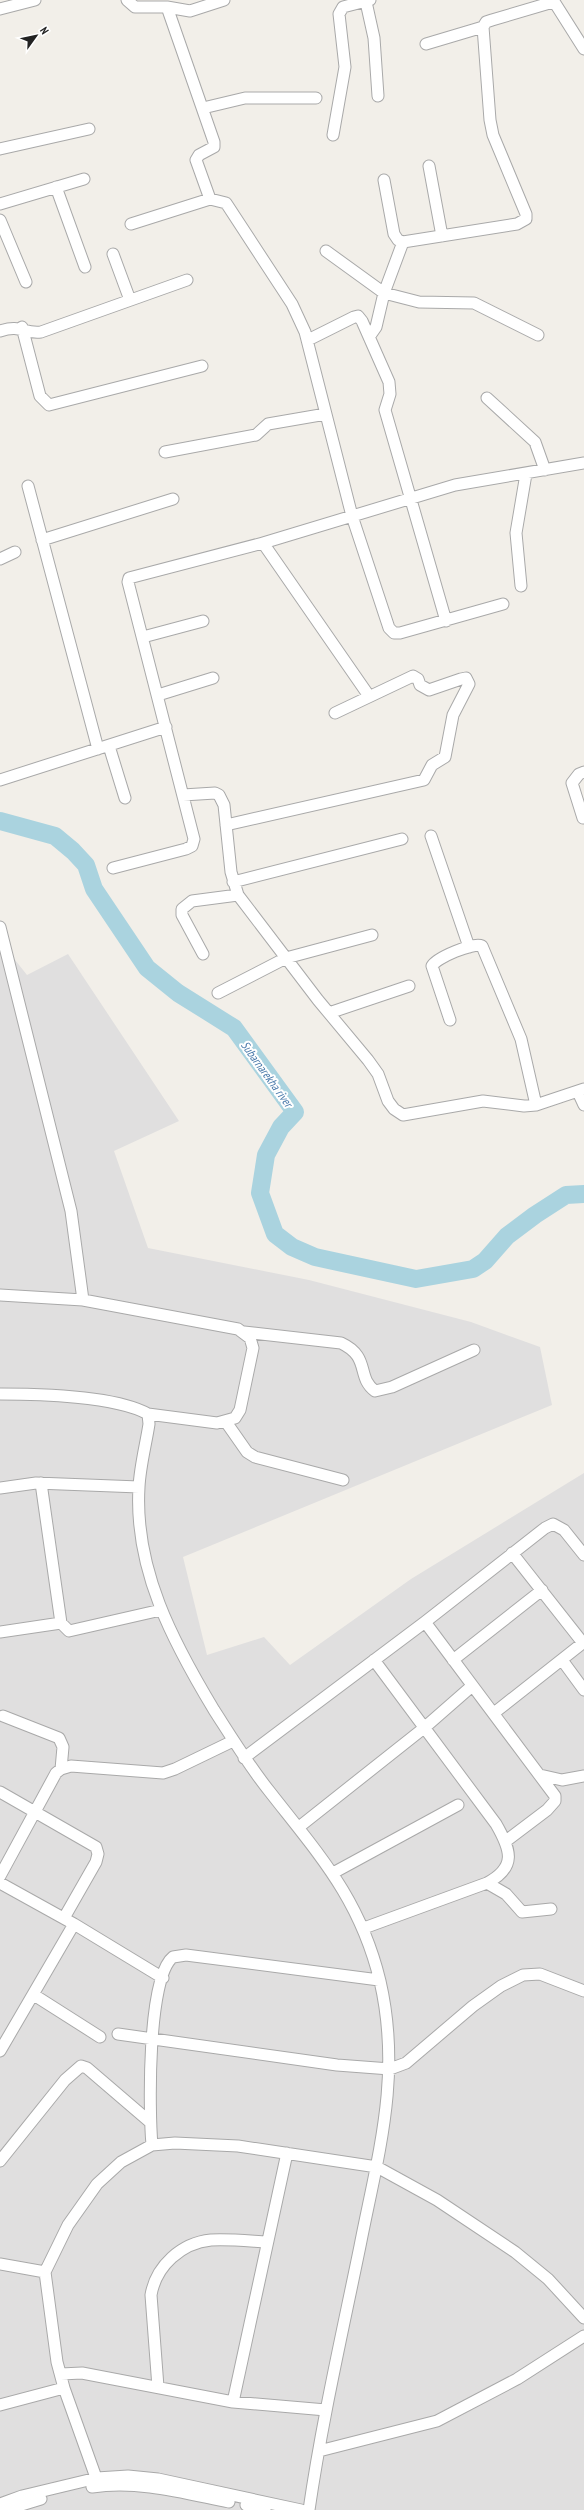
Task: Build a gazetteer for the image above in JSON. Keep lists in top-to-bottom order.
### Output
{
  "water": ["Subarnarekha river"],
  "north": "top right"
}
